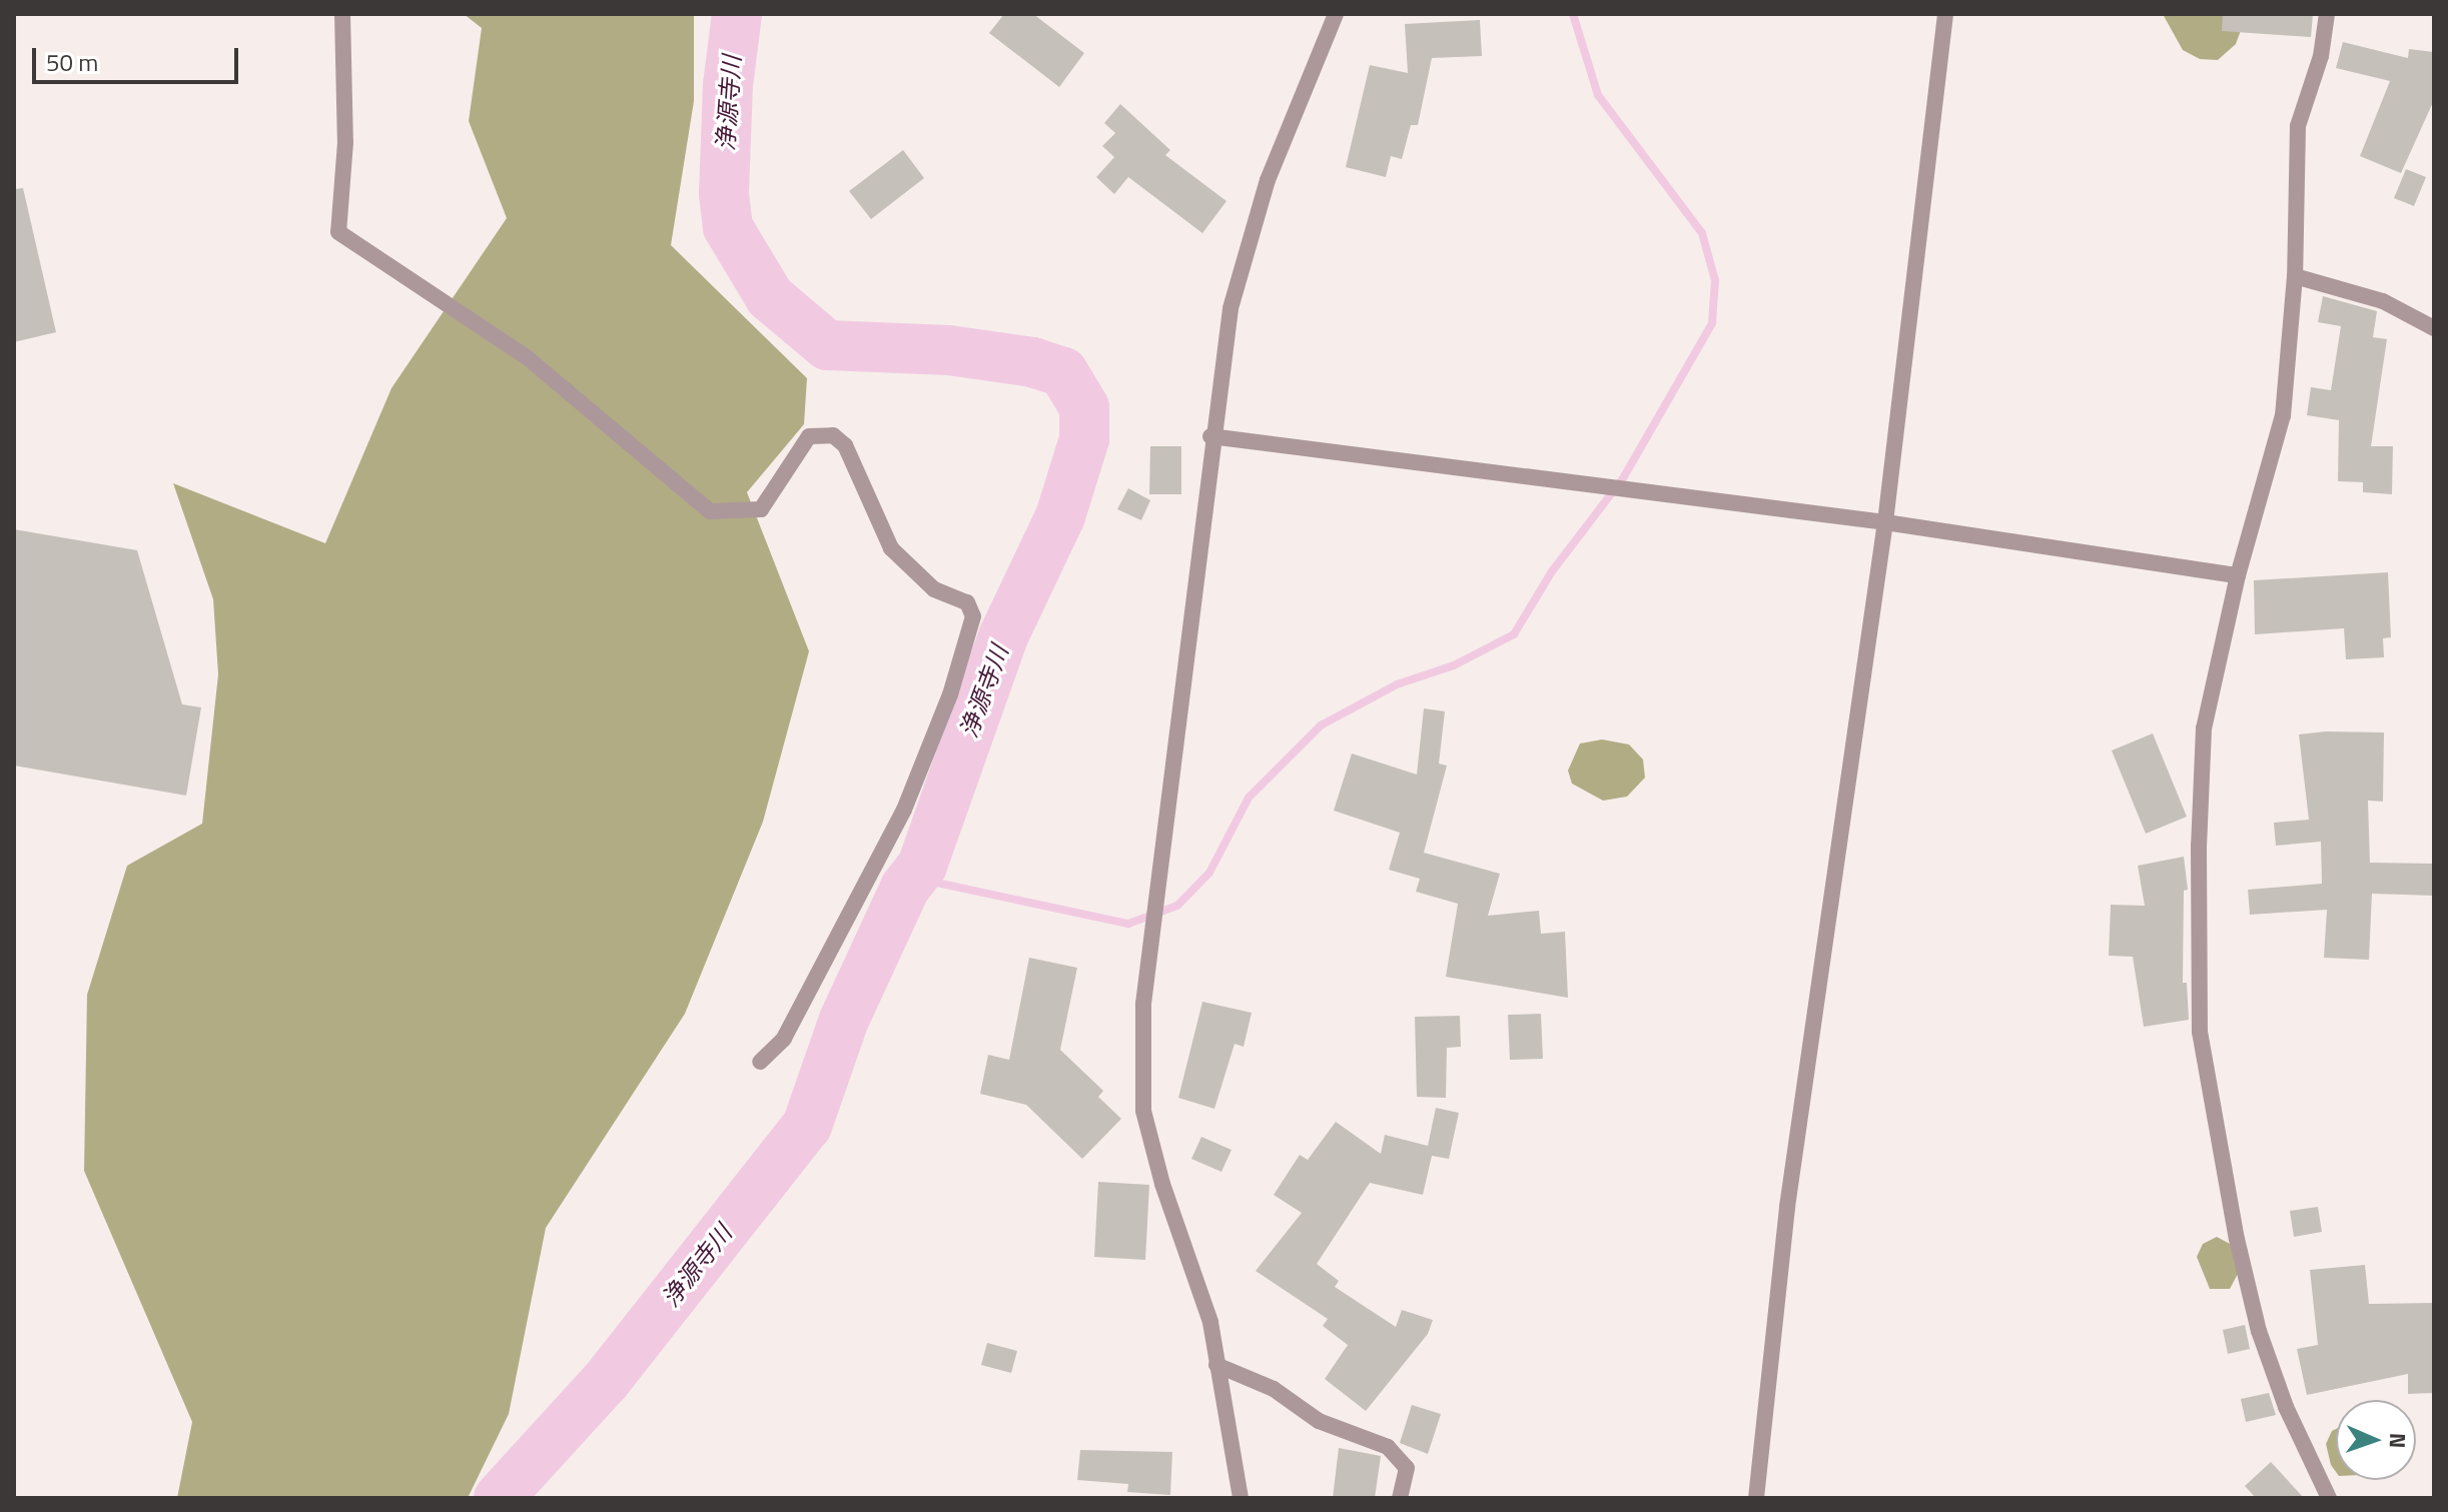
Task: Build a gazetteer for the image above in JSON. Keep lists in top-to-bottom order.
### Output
{
  "water": ["浄源寺川"],
  "scale_bar": "50 m",
  "north": "right"
}
